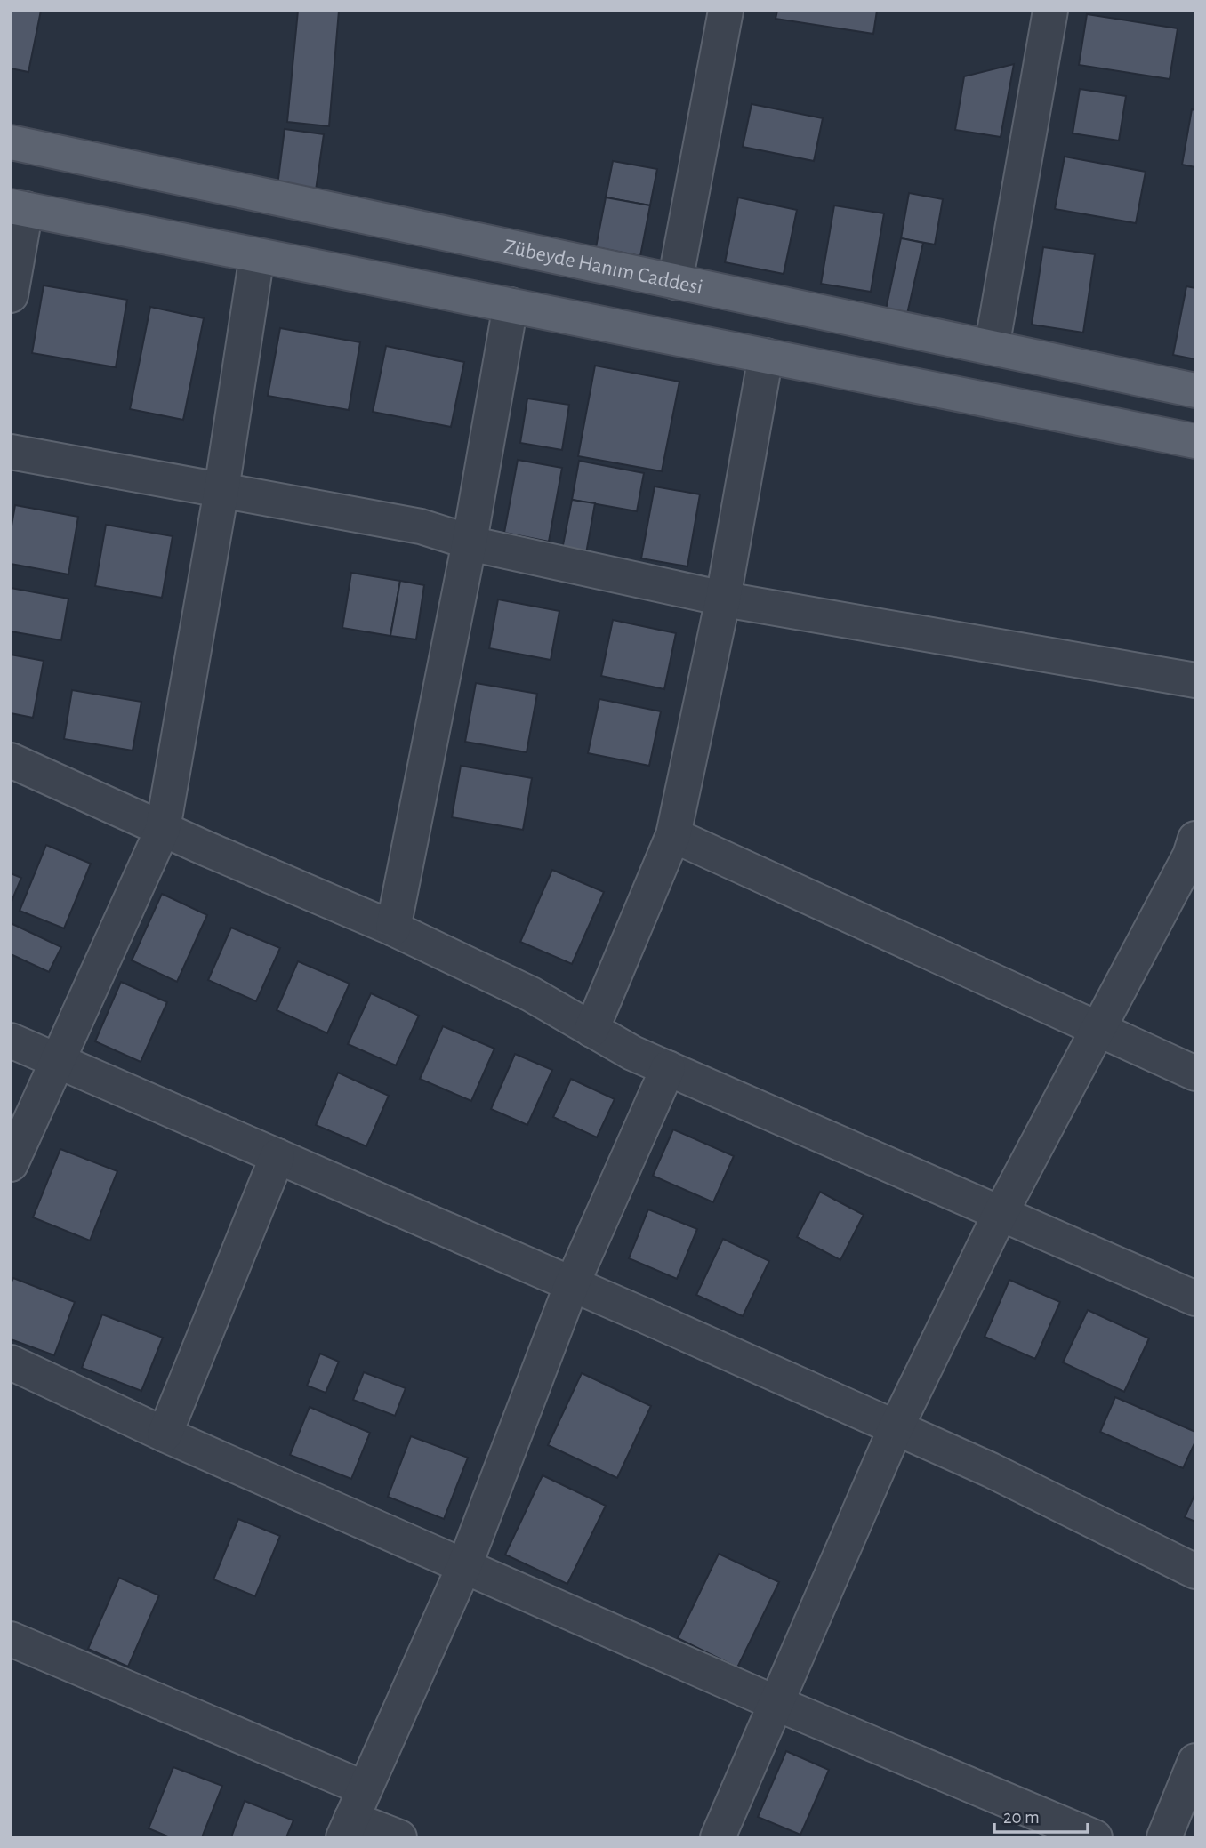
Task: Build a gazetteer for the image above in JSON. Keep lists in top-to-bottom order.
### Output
{
  "streets": {
    "main road": ["Zübeyde Hanım Caddesi"]
  },
  "scale_bar": "20 m"
}
